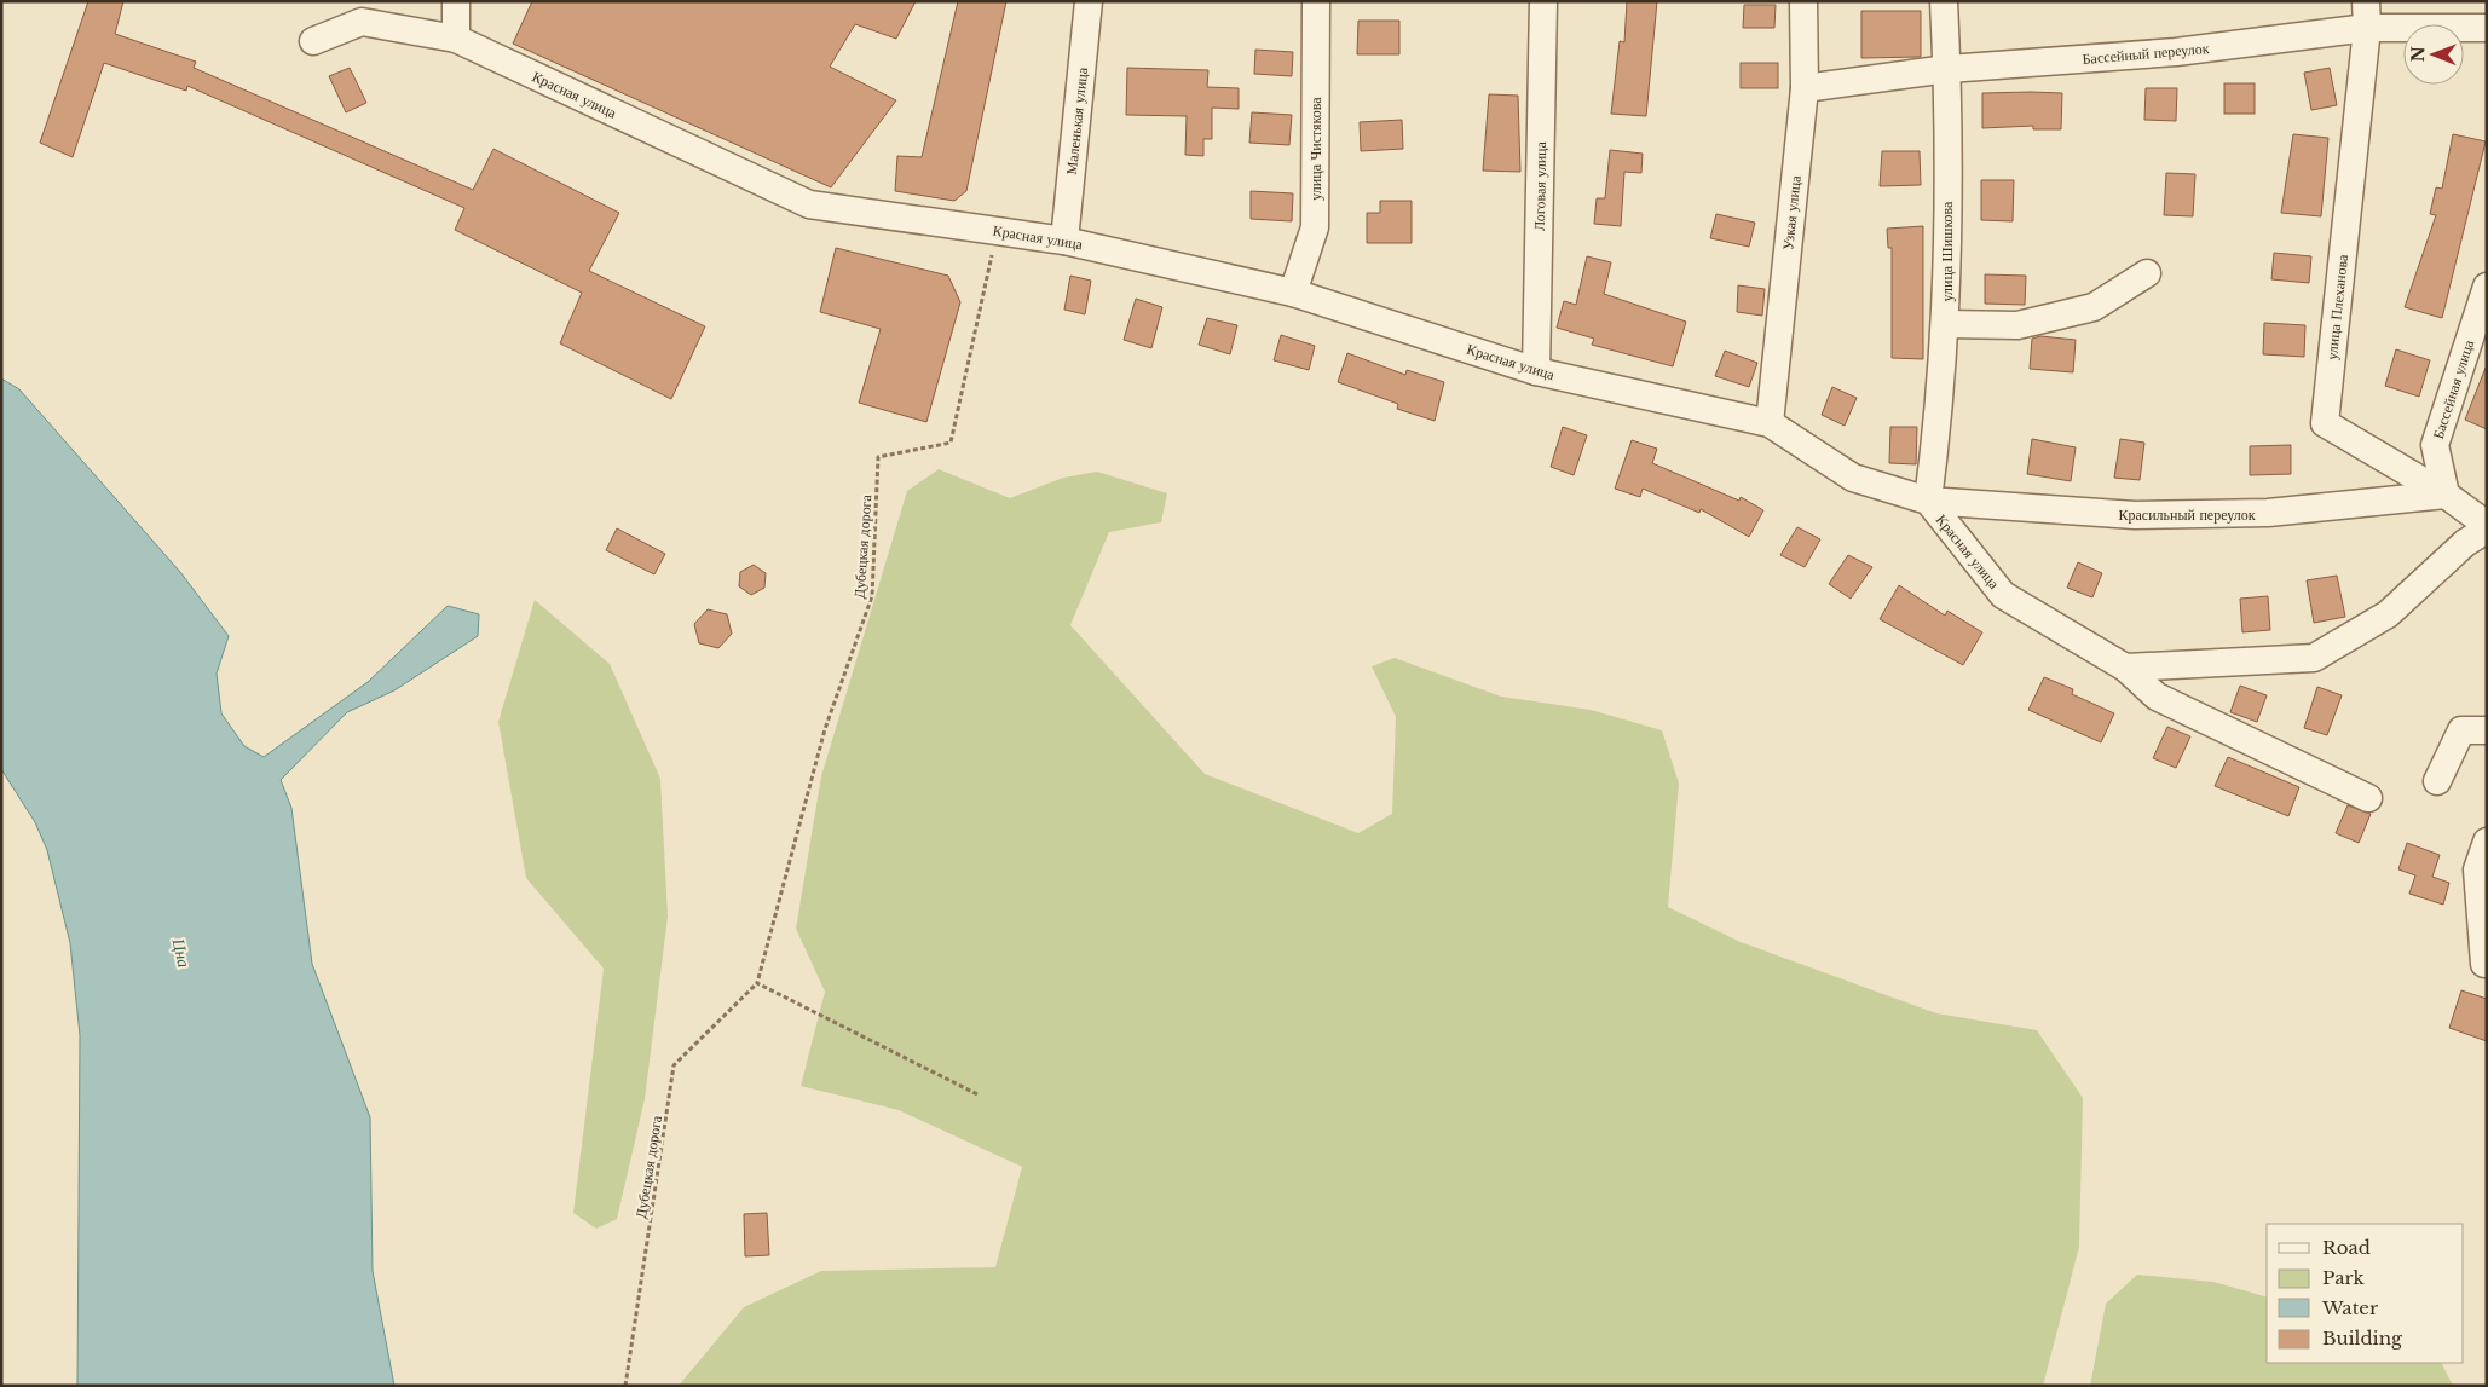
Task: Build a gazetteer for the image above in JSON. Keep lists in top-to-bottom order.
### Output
{
  "streets": {
    "street": [
      "Бассейный переулок",
      "Красная улица",
      "Маленькая улица",
      "улица Чистякова",
      "Логовая улица",
      "Узкая улица",
      "улица Шишкова",
      "улица Плеханова",
      "Бассейная улица",
      "Красильный переулок"
    ],
    "path": ["Дубецкая дорога"]
  },
  "crossings": [
    ["Бассейный переулок", "Узкая улица"],
    ["Бассейный переулок", "улица Шишкова"],
    ["Бассейный переулок", "улица Плеханова"],
    ["Красная улица", "Маленькая улица"],
    ["Красная улица", "улица Чистякова"],
    ["Красная улица", "Логовая улица"],
    ["Красная улица", "Узкая улица"],
    ["Красная улица", "улица Шишкова"],
    ["Красная улица", "Красильный переулок"],
    ["Красная улица", "Дубецкая дорога"],
    ["улица Шишкова", "Красильный переулок"],
    ["улица Плеханова", "Бассейная улица"],
    ["улица Плеханова", "Красильный переулок"],
    ["Бассейная улица", "Красильный переулок"]
  ],
  "water": ["Цна"],
  "legend": [
    "Road",
    "Park",
    "Water",
    "Building"
  ],
  "north": "left"
}
